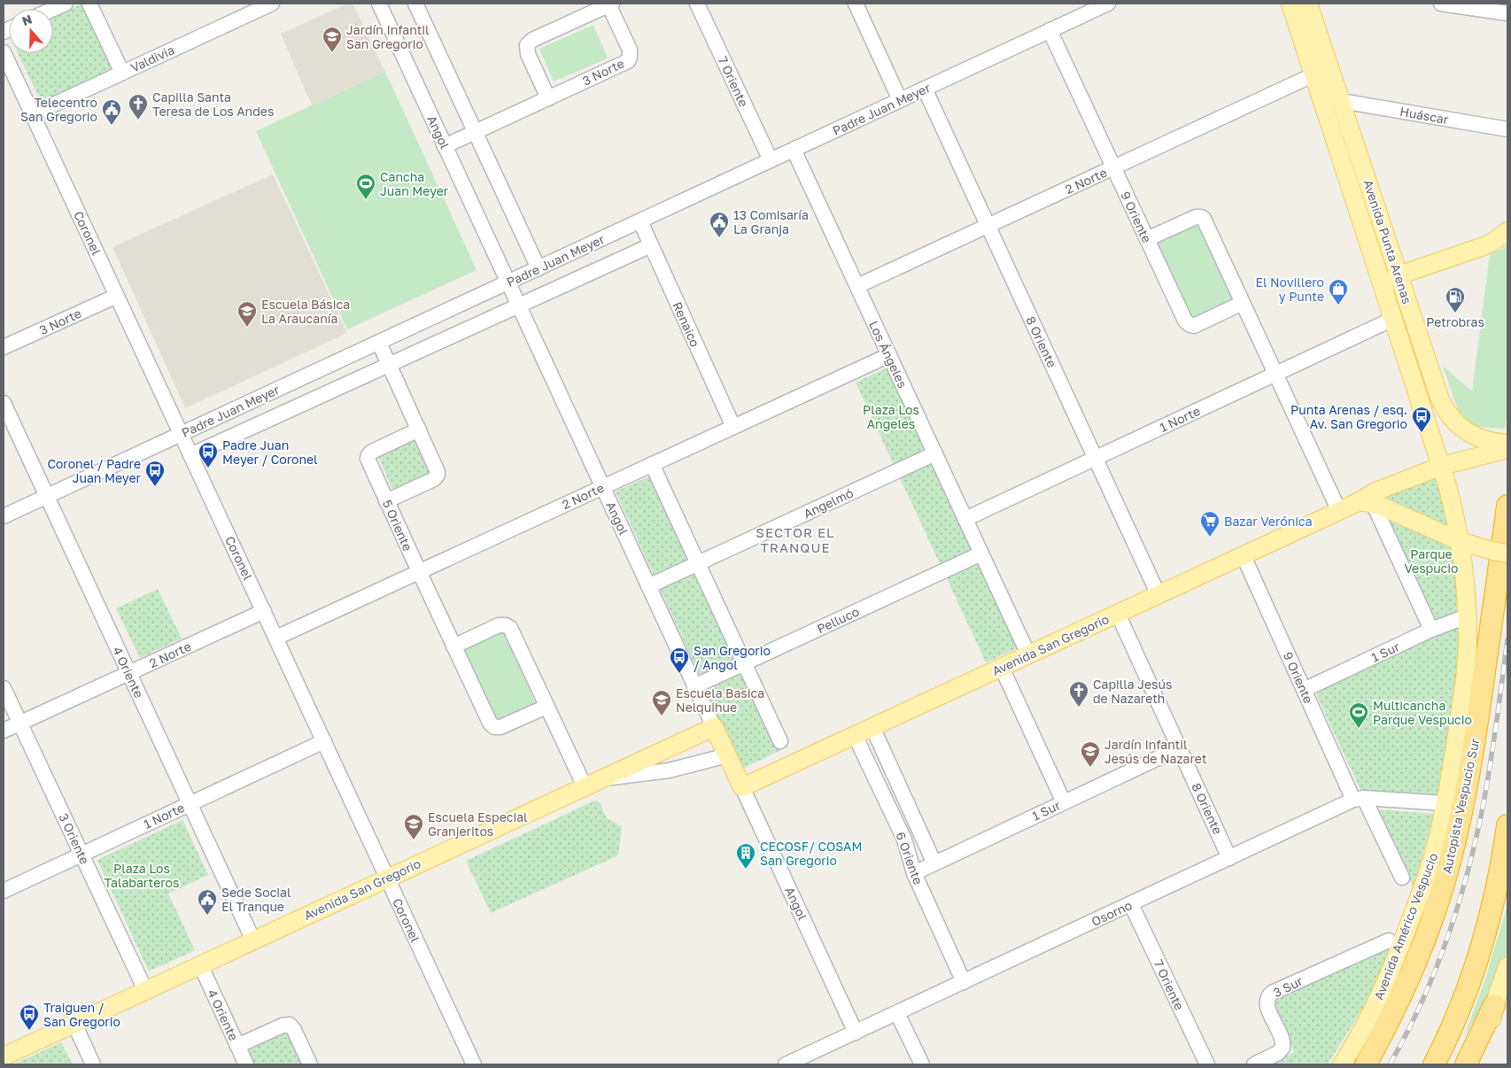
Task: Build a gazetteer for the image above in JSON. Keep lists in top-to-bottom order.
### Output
{
  "streets": {
    "highway": ["Autopista Vespucio Sur"],
    "main road": [
      "Angol",
      "Avenida Punta Arenas",
      "Avenida San Gregorio",
      "Avenida Américo Vespucio"
    ],
    "street": [
      "Valdivia",
      "3 Norte",
      "7 Oriente",
      "Padre Juan Meyer",
      "Huáscar",
      "2 Norte",
      "9 Oriente",
      "Coronel",
      "Renaico",
      "8 Oriente",
      "Los Ángeles",
      "1 Norte",
      "Angelmó",
      "5 Oriente",
      "Pelluco",
      "1 Sur",
      "4 Oriente",
      "3 Oriente",
      "6 Oriente",
      "Osorno",
      "3 Sur"
    ]
  },
  "crossings": [
    ["Valdivia", "Coronel"],
    ["3 Norte", "Angol"],
    ["3 Norte", "Coronel"],
    ["7 Oriente", "Padre Juan Meyer"],
    ["7 Oriente", "Osorno"],
    ["Padre Juan Meyer", "Angol"],
    ["Padre Juan Meyer", "9 Oriente"],
    ["Padre Juan Meyer", "Coronel"],
    ["Padre Juan Meyer", "Renaico"],
    ["Padre Juan Meyer", "8 Oriente"],
    ["Padre Juan Meyer", "Los Ángeles"],
    ["Padre Juan Meyer", "4 Oriente"],
    ["Huáscar", "Avenida Punta Arenas"],
    ["Angol", "2 Norte"],
    ["Angol", "Angelmó"],
    ["Angol", "Pelluco"],
    ["Angol", "Avenida San Gregorio"],
    ["Angol", "Osorno"],
    ["2 Norte", "9 Oriente"],
    ["2 Norte", "Coronel"],
    ["2 Norte", "Avenida Punta Arenas"],
    ["2 Norte", "Renaico"],
    ["2 Norte", "8 Oriente"],
    ["2 Norte", "Los Ángeles"],
    ["2 Norte", "5 Oriente"],
    ["2 Norte", "4 Oriente"],
    ["2 Norte", "3 Oriente"],
    ["9 Oriente", "Avenida San Gregorio"],
    ["9 Oriente", "1 Sur"],
    ["9 Oriente", "Osorno"],
    ["Coronel", "1 Norte"],
    ["Coronel", "Avenida San Gregorio"],
    ["Avenida Punta Arenas", "1 Norte"],
    ["Avenida Punta Arenas", "Avenida San Gregorio"],
    ["Avenida Punta Arenas", "Avenida Américo Vespucio"],
    ["8 Oriente", "1 Norte"],
    ["8 Oriente", "Avenida San Gregorio"],
    ["8 Oriente", "1 Sur"],
    ["8 Oriente", "Osorno"],
    ["Los Ángeles", "1 Norte"],
    ["Los Ángeles", "Angelmó"],
    ["Los Ángeles", "Pelluco"],
    ["Los Ángeles", "Avenida San Gregorio"],
    ["1 Norte", "4 Oriente"],
    ["1 Norte", "3 Oriente"],
    ["Avenida San Gregorio", "4 Oriente"],
    ["Avenida San Gregorio", "3 Oriente"],
    ["Avenida San Gregorio", "6 Oriente"],
    ["Avenida San Gregorio", "Avenida Américo Vespucio"],
    ["1 Sur", "6 Oriente"],
    ["1 Sur", "Avenida Américo Vespucio"],
    ["6 Oriente", "Osorno"],
    ["Osorno", "Avenida Américo Vespucio"]
  ],
  "districts": ["SECTOR EL TRANQUE"],
  "parks": ["Plaza Los Angeles", "Parque Vespucio", "Plaza Los Talabarteros"],
  "places": {
    "school or university": [
      "Jardín Infantil San Gregorio",
      "Escuela Básica La Araucanía",
      "Escuela Basica Nelquihue",
      "Jardín Infantil Jesús de Nazaret",
      "Escuela Especial Granjeritos"
    ],
    "church": ["Capilla Santa Teresa de Los Andes", "Capilla Jesús de Nazareth"],
    "public building": ["Telecentro San Gregorio", "13 Comisaría La Granja", "Sede Social El Tranque"],
    "sports": ["Cancha Juan Meyer", "Multicancha Parque Vespucio"],
    "shop": ["El Novillero y Punte"],
    "fuel station": ["Petrobras"],
    "bus stop": [
      "Punta Arenas / esq. Av. San Gregorio",
      "Padre Juan Meyer / Coronel",
      "Coronel / Padre Juan Meyer",
      "San Gregorio / Angol",
      "Traiguen / San Gregorio"
    ],
    "supermarket": ["Bazar Verónica"],
    "building": ["CECOSF/ COSAM San Gregorio"]
  },
  "north": "top"
}
